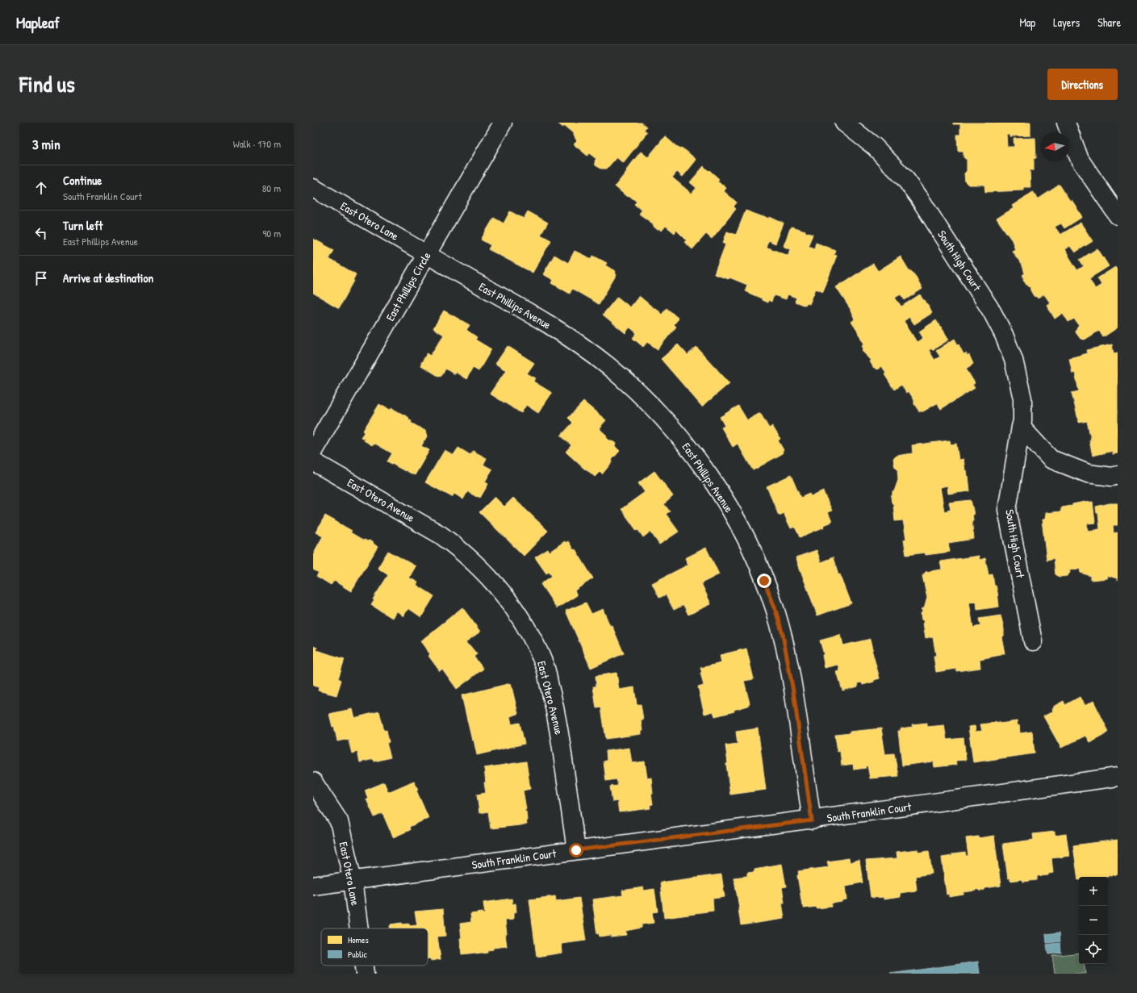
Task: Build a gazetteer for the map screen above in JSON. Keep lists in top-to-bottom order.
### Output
{
  "streets": {
    "street": [
      "East Otero Lane",
      "South High Court",
      "East Phillips Circle",
      "East Phillips Avenue",
      "East Otero Avenue",
      "South Franklin Court"
    ]
  },
  "crossings": [
    ["East Otero Lane", "East Phillips Circle"],
    ["East Otero Lane", "East Phillips Avenue"],
    ["East Otero Lane", "South Franklin Court"],
    ["East Phillips Circle", "East Phillips Avenue"],
    ["East Phillips Avenue", "South Franklin Court"],
    ["East Otero Avenue", "South Franklin Court"]
  ],
  "legend": ["Homes", "Public"],
  "north": "left",
  "page": {
    "header": "Mapleaf",
    "nav": ["Map", "Layers", "Share"],
    "title": "Find us",
    "buttons": "Directions",
    "heading": ["3 min", "Walk · 170 m"],
    "list": [
      ["Continue", "South Franklin Court", "80 m"],
      ["Turn left", "East Phillips Avenue", "90 m"],
      "Arrive at destination"
    ],
    "map_buttons": ["+", "−"]
  }
}
